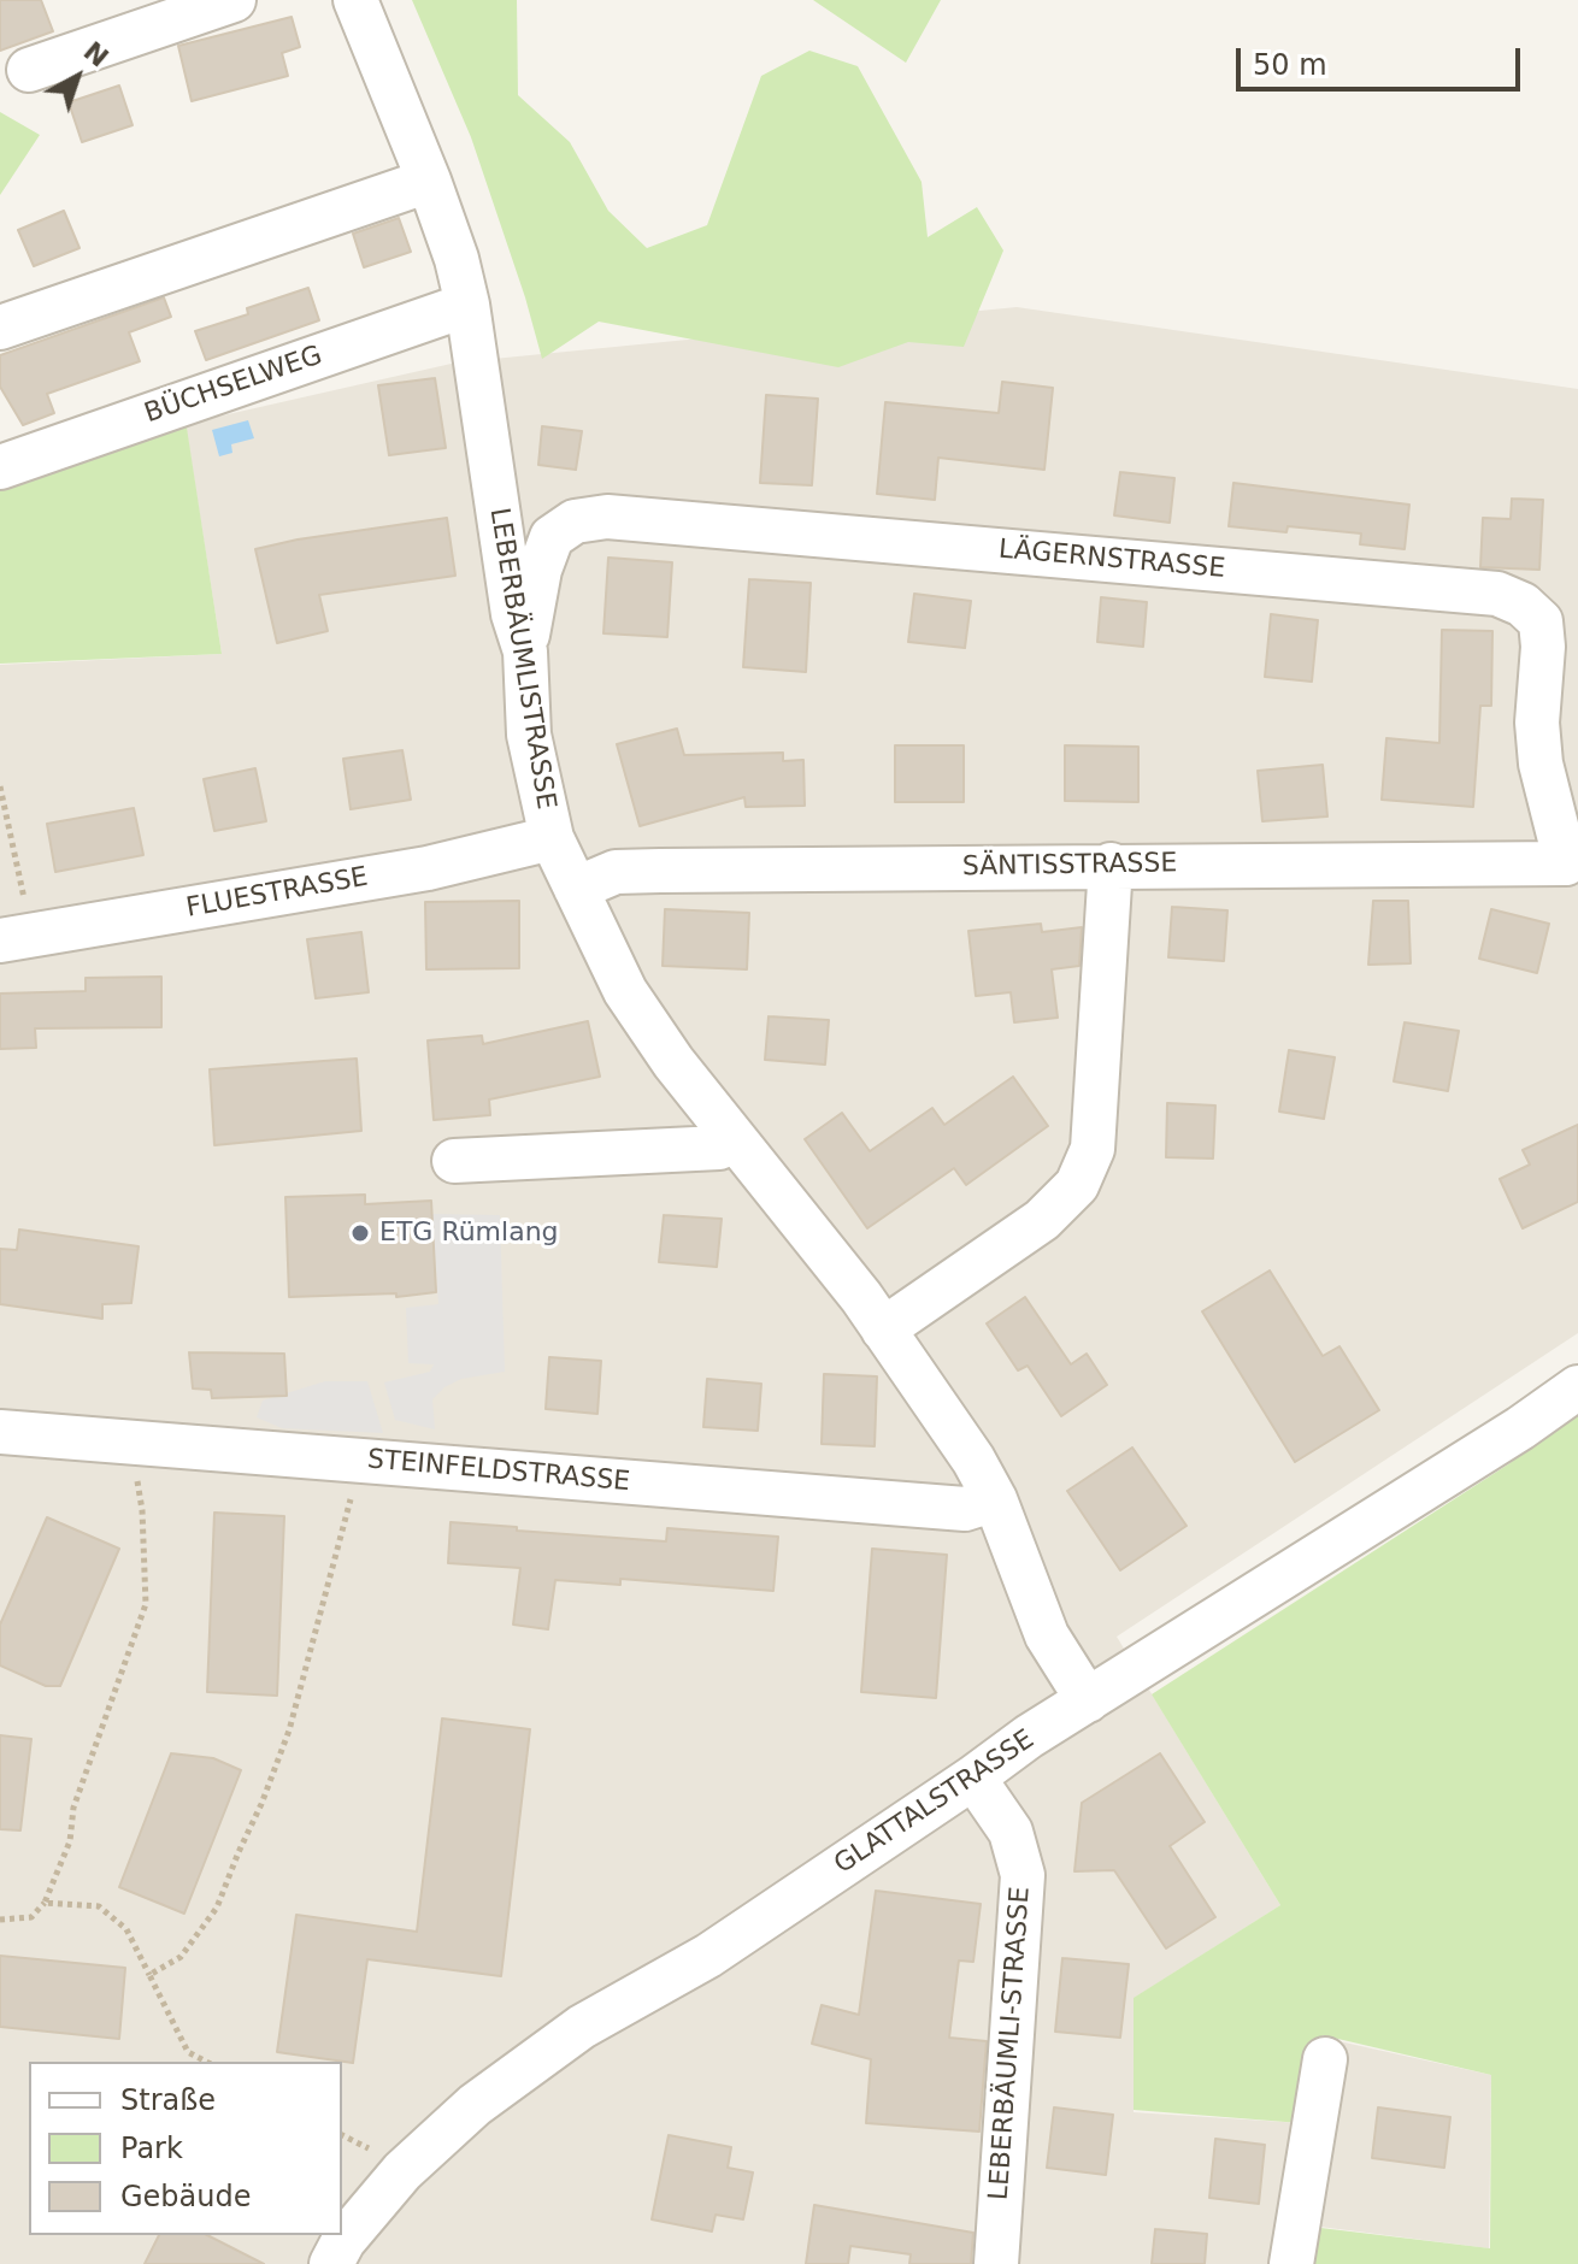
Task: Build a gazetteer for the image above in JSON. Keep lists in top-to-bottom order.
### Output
{
  "streets": {
    "street": [
      "BÜCHSELWEG",
      "LÄGERNSTRASSE",
      "LEBERBÄUMLISTRASSE",
      "SÄNTISSTRASSE",
      "FLUESTRASSE",
      "STEINFELDSTRASSE",
      "GLATTALSTRASSE",
      "LEBERBÄUMLI-STRASSE"
    ]
  },
  "crossings": [
    ["BÜCHSELWEG", "LEBERBÄUMLISTRASSE"],
    ["LÄGERNSTRASSE", "LEBERBÄUMLISTRASSE"],
    ["LÄGERNSTRASSE", "SÄNTISSTRASSE"],
    ["LEBERBÄUMLISTRASSE", "SÄNTISSTRASSE"],
    ["LEBERBÄUMLISTRASSE", "FLUESTRASSE"],
    ["LEBERBÄUMLISTRASSE", "STEINFELDSTRASSE"],
    ["LEBERBÄUMLISTRASSE", "GLATTALSTRASSE"],
    ["GLATTALSTRASSE", "LEBERBÄUMLI-STRASSE"]
  ],
  "places": ["ETG Rümlang"],
  "legend": ["Straße", "Park", "Gebäude"],
  "scale_bar": "50 m",
  "north": "top right"
}
